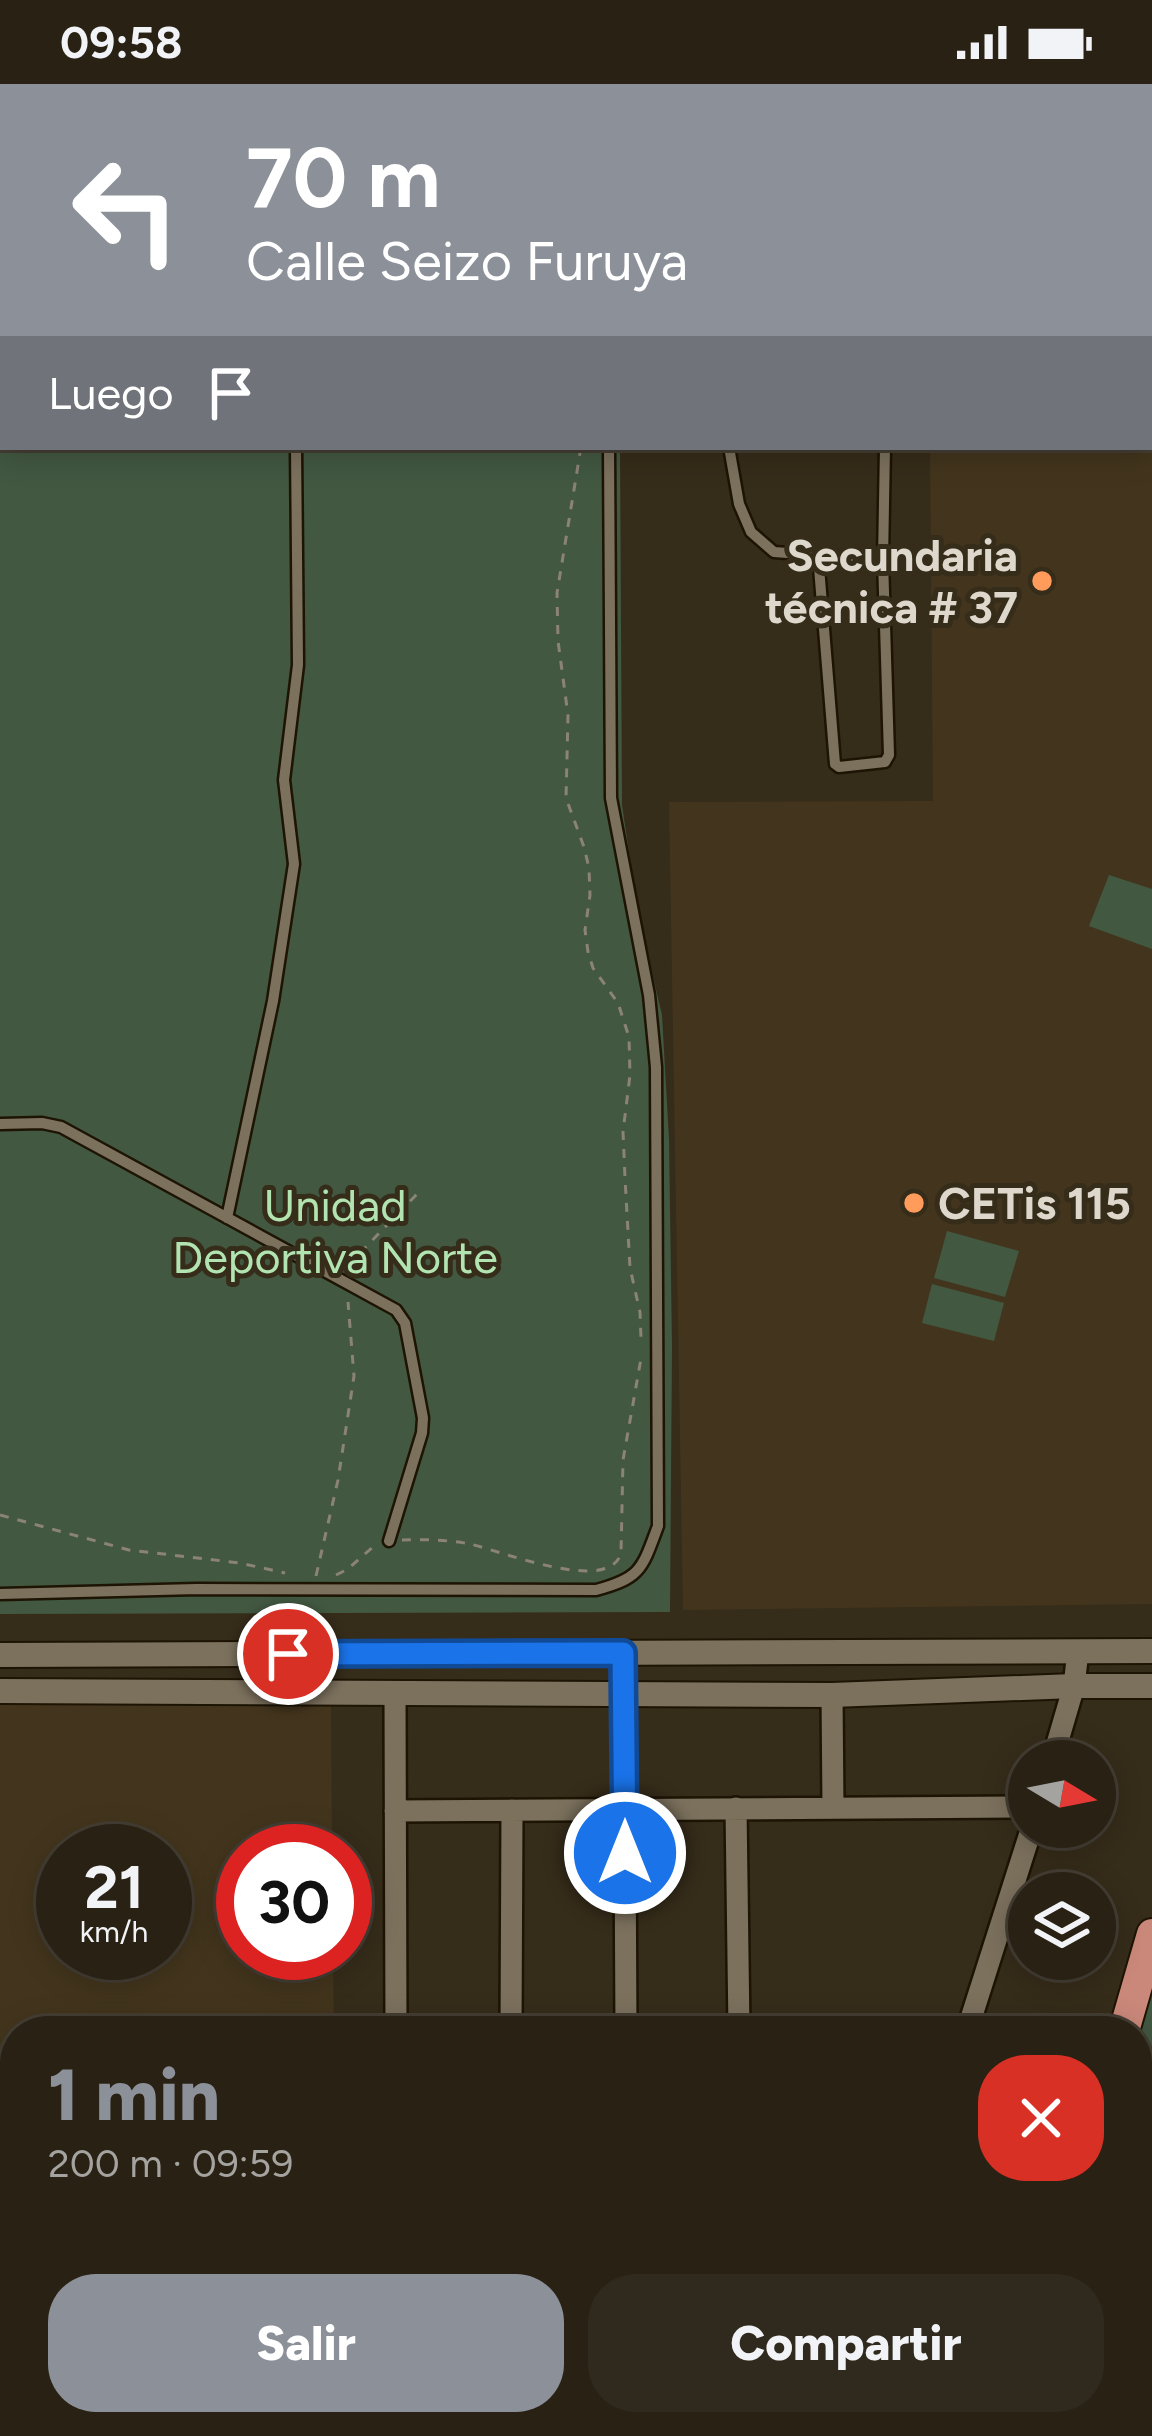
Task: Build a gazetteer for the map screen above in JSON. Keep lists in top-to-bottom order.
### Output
{
  "parks": ["Unidad Deportiva Norte"],
  "places": ["Secundaria técnica # 37", "CETis 115"],
  "north": "right",
  "page": {
    "status": "09:58",
    "turn": ["70 m", "Calle Seizo Furuya"],
    "then": "Luego",
    "speed": "21 km/h",
    "limit": "30",
    "heading": ["1 min", "200 m · 09:59"],
    "buttons": ["Salir", "Compartir"]
  }
}
